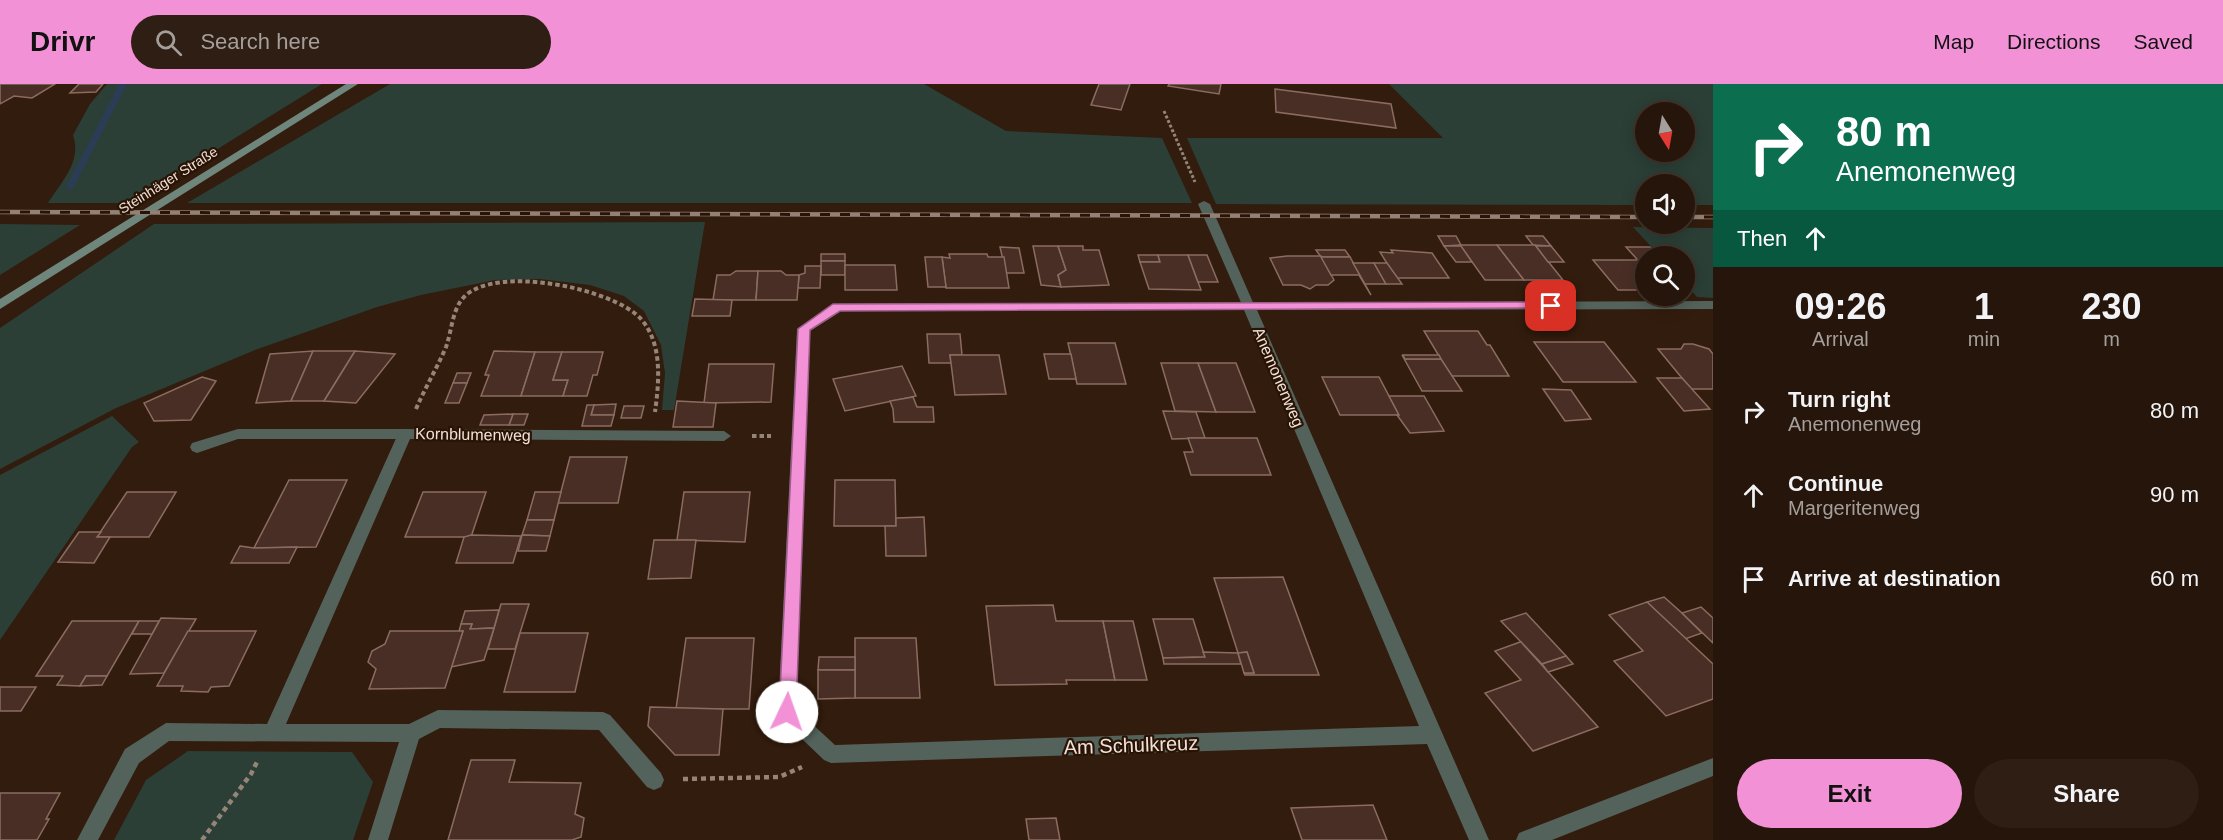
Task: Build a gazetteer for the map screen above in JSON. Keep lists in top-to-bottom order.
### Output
{
  "streets": {
    "main road": ["Steinhäger Straße"],
    "street": ["Anemonenweg", "Kornblumenweg", "Am Schulkreuz"]
  },
  "crossings": [
    ["Anemonenweg", "Am Schulkreuz"]
  ],
  "north": "bottom",
  "page": {
    "header": "Drivr",
    "search": "Search here",
    "nav": ["Map", "Directions", "Saved"],
    "turn": ["80 m", "Anemonenweg"],
    "then": "Then",
    "eta": [
      "09:26",
      "Arrival",
      "1",
      "min",
      "230",
      "m"
    ],
    "list": [
      {
        "name": "Turn right",
        "note": "Anemonenweg",
        "value": "80 m"
      },
      {
        "name": "Continue",
        "note": "Margeritenweg",
        "value": "90 m"
      },
      {
        "name": "Arrive at destination",
        "value": "60 m"
      }
    ],
    "buttons": ["Exit", "Share"]
  }
}
